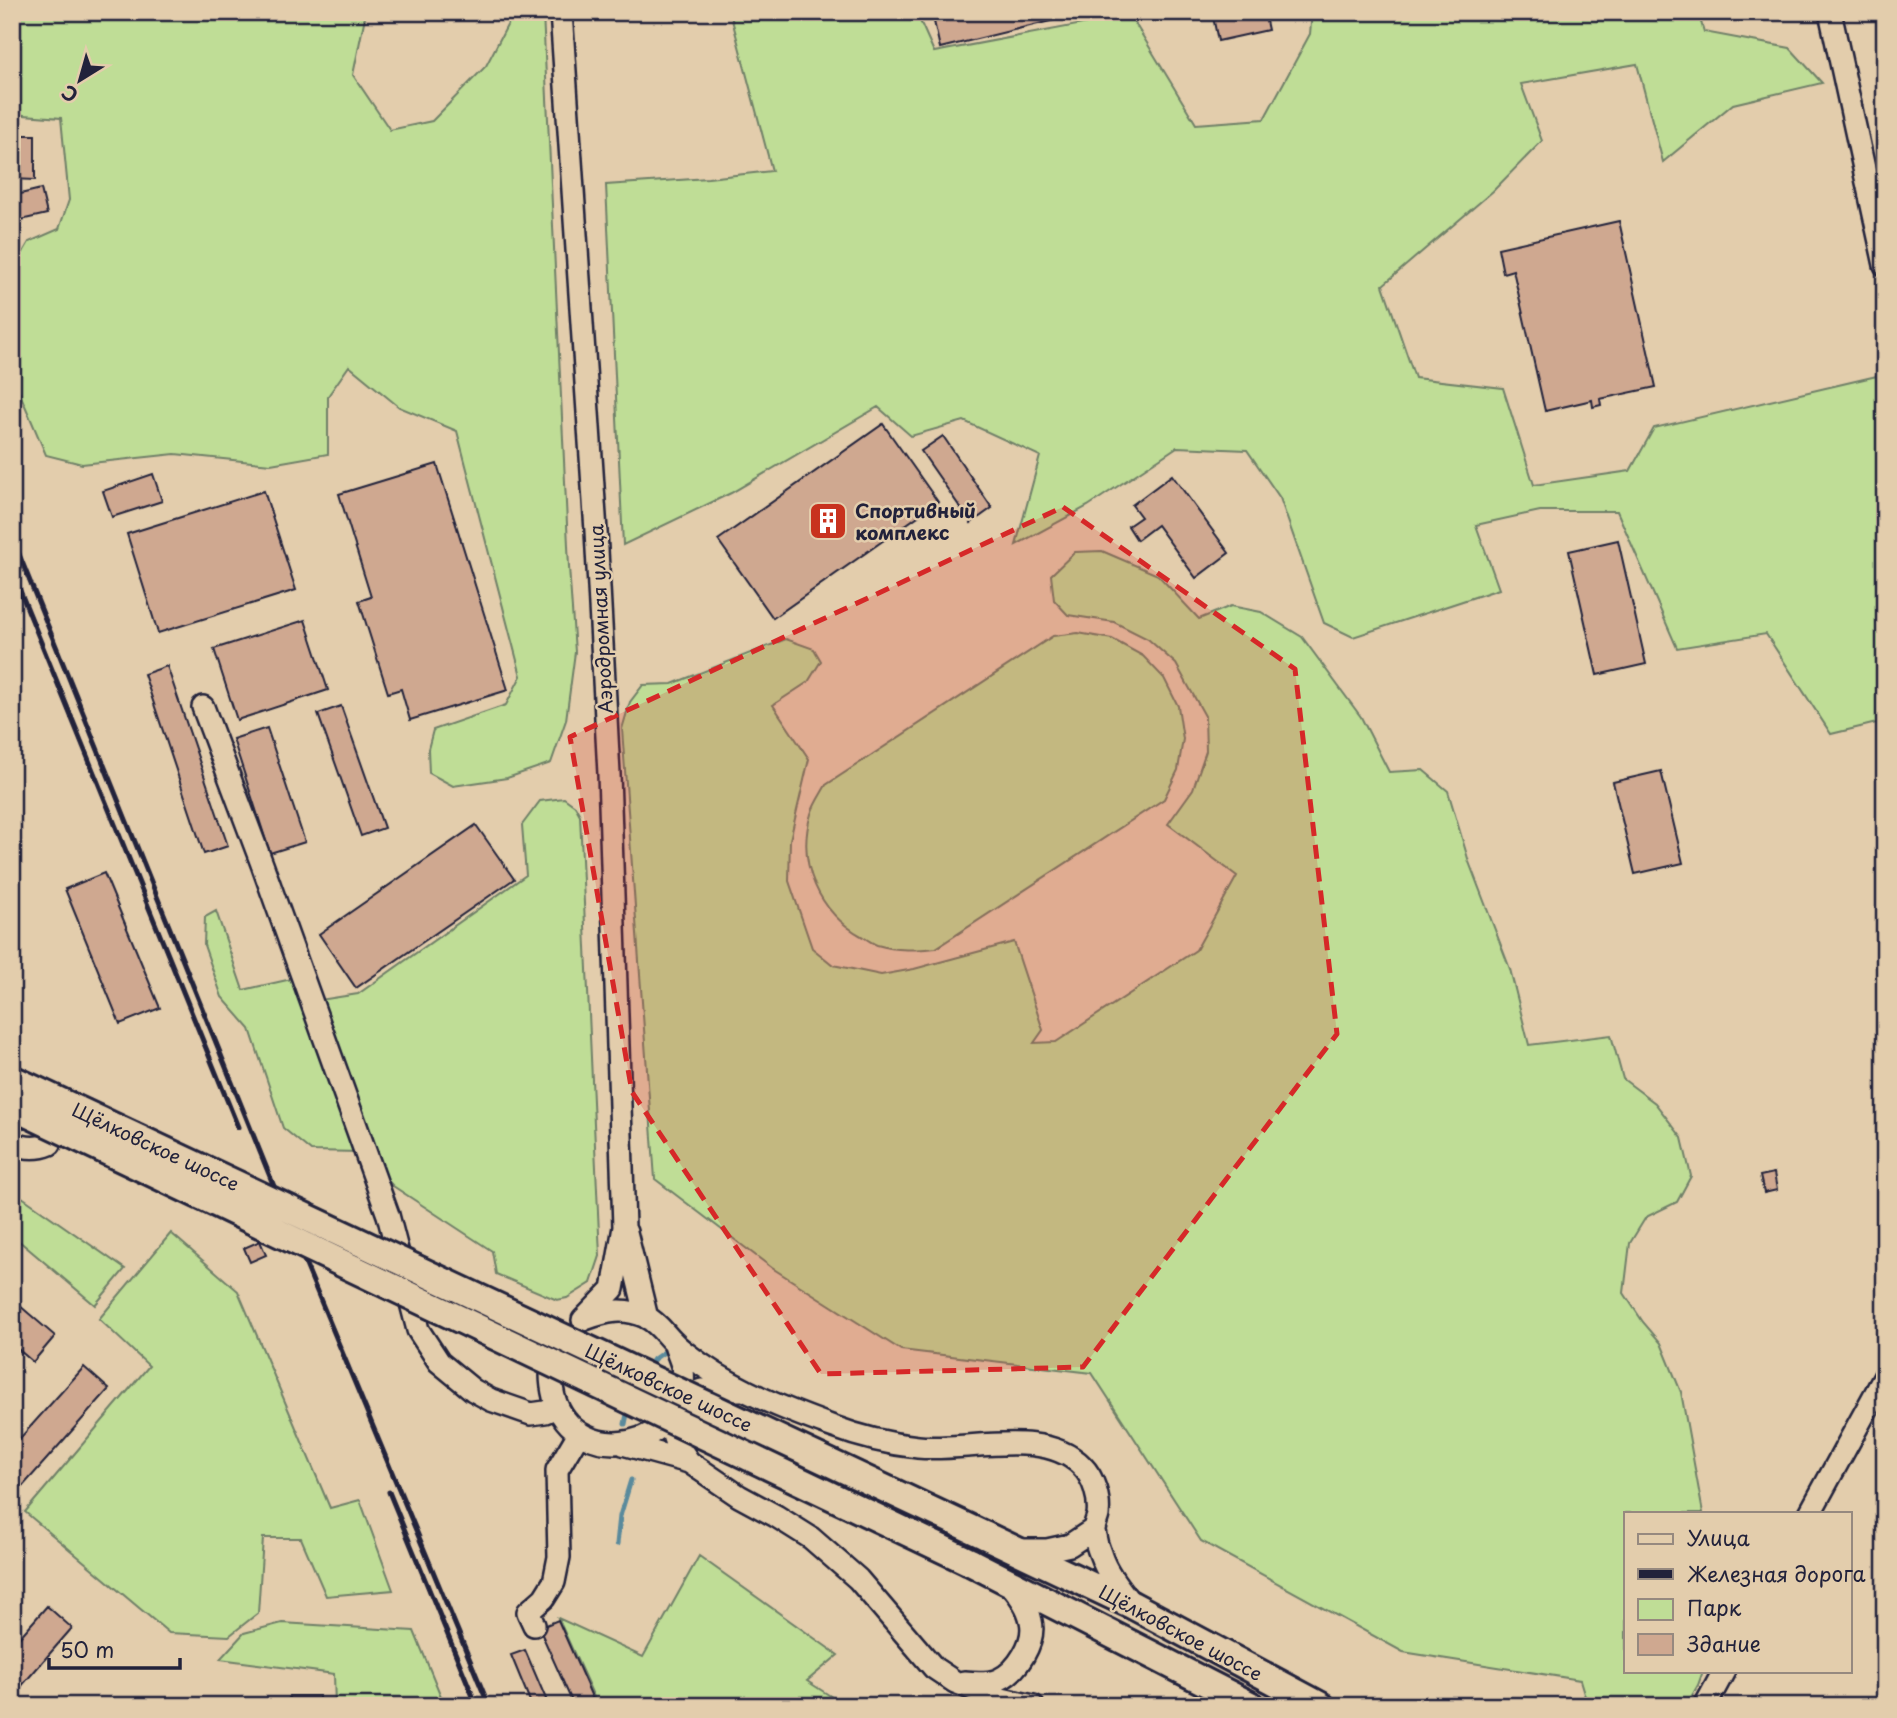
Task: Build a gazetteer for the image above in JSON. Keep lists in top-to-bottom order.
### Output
{
  "streets": {
    "main road": ["Щёлковское шоссе"],
    "street": ["Аэродромная улица"]
  },
  "places": {
    "building": ["Спортивный комплекс"]
  },
  "legend": [
    "Улица",
    "Железная дорога",
    "Парк",
    "Здание"
  ],
  "scale_bar": "50 m",
  "north": "bottom left"
}
